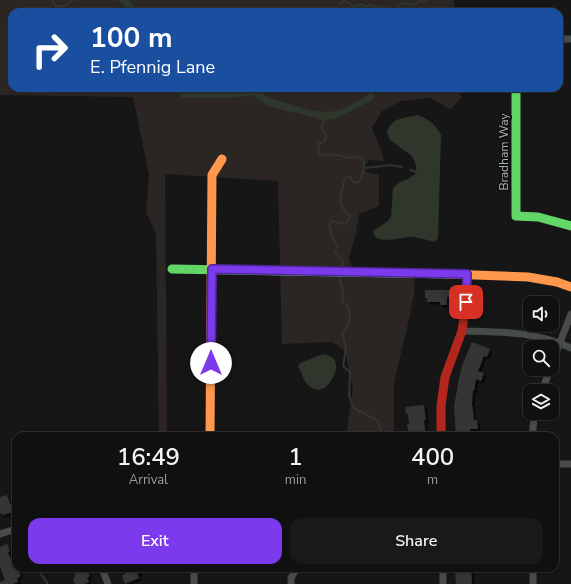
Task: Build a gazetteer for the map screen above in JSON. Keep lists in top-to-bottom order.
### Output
{
  "streets": {
    "street": ["Bradham Way"]
  },
  "page": {
    "turn": ["100 m", "E. Pfennig Lane"],
    "eta": [
      "16:49",
      "Arrival",
      "1",
      "min",
      "400",
      "m"
    ],
    "buttons": ["Exit", "Share"]
  }
}
